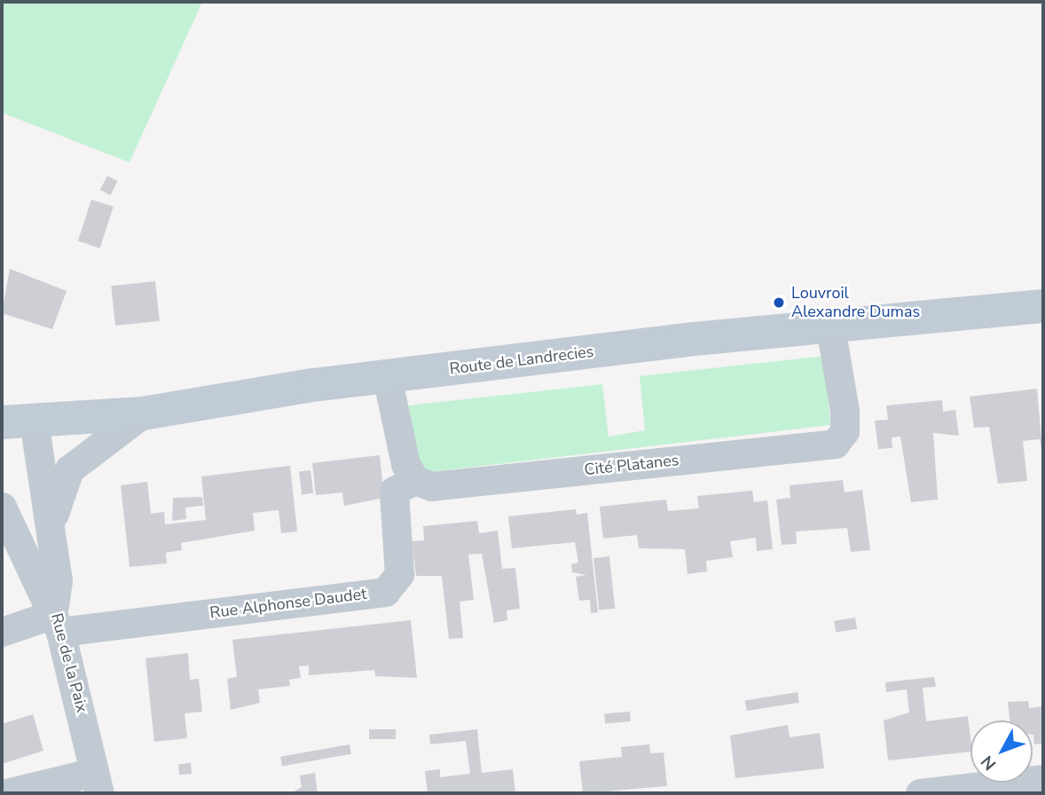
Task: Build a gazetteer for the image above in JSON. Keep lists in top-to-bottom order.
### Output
{
  "streets": {
    "main road": ["Route de Landrecies"],
    "street": ["Cité Platanes", "Rue Alphonse Daudet", "Rue de la Paix"]
  },
  "crossings": [
    ["Route de Landrecies", "Cité Platanes"],
    ["Route de Landrecies", "Rue de la Paix"],
    ["Cité Platanes", "Rue Alphonse Daudet"],
    ["Rue Alphonse Daudet", "Rue de la Paix"]
  ],
  "places": ["Louvroil Alexandre Dumas"],
  "north": "bottom left"
}
